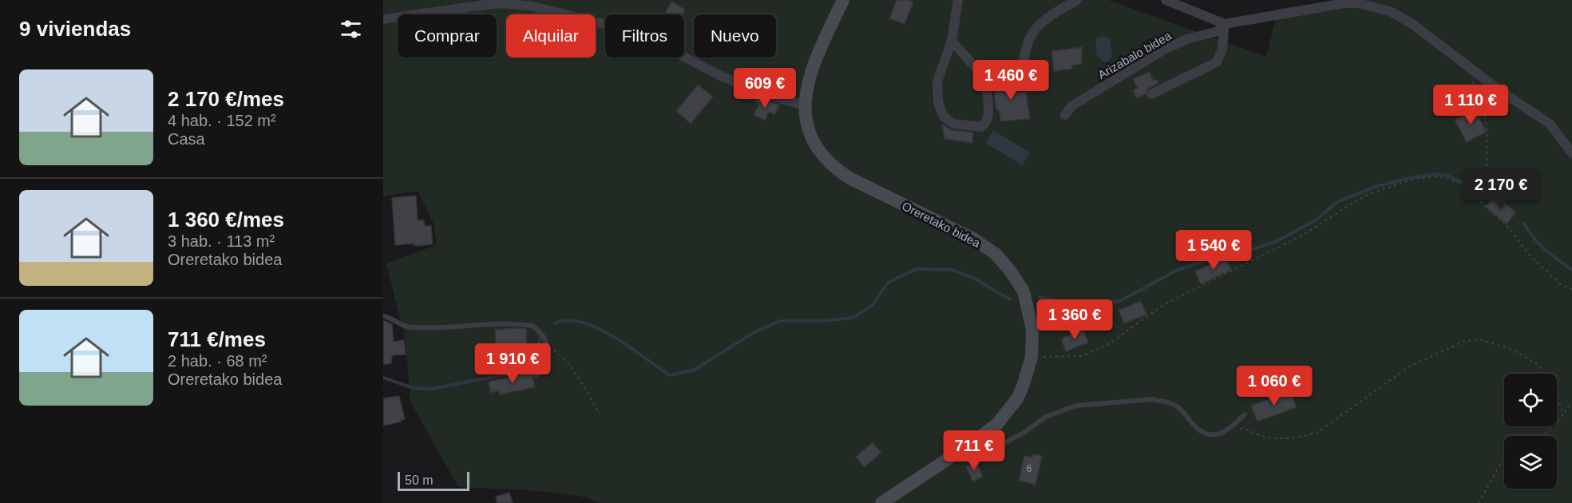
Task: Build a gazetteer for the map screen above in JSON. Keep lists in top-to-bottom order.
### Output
{
  "streets": {
    "main road": ["Oreretako bidea"],
    "street": ["Arizabalo bidea"]
  },
  "house_numbers": ["6"],
  "scale_bar": "50 m",
  "page": {
    "heading": "9 viviendas",
    "chip": [
      "Comprar",
      "Alquilar",
      "Filtros",
      "Nuevo"
    ],
    "list": [
      {
        "name": "2 170 €/mes",
        "note": "4 hab. · 152 m² · Casa"
      },
      {
        "name": "1 360 €/mes",
        "note": "3 hab. · 113 m² · Oreretako bidea"
      },
      {
        "name": "711 €/mes",
        "note": "2 hab. · 68 m² · Oreretako bidea"
      }
    ],
    "price": [
      "1 460 €",
      "609 €",
      "1 110 €",
      "2 170 €",
      "1 540 €",
      "1 360 €",
      "1 910 €",
      "1 060 €",
      "711 €"
    ],
    "scale": "50 m"
  }
}
